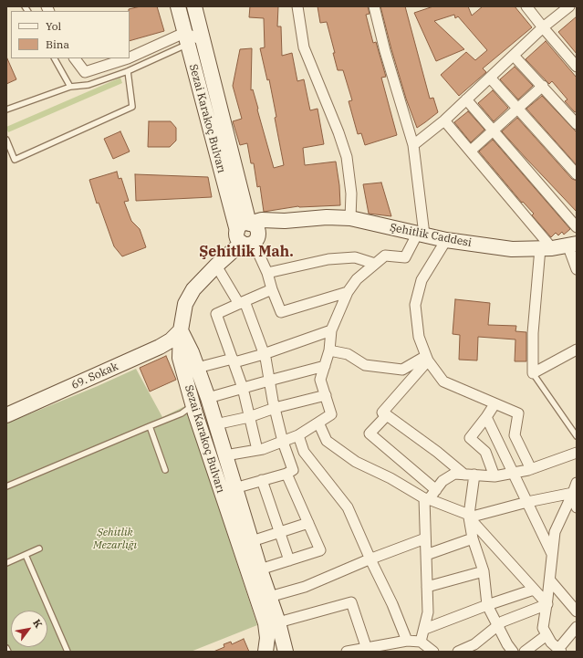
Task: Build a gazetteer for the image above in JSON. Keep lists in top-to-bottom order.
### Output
{
  "streets": {
    "street": ["Sezai Karakoç Bulvarı", "Şehitlik Caddesi", "69. Sokak"]
  },
  "crossings": [
    ["Sezai Karakoç Bulvarı", "Şehitlik Caddesi"],
    ["Sezai Karakoç Bulvarı", "69. Sokak"]
  ],
  "districts": ["Şehitlik Mah."],
  "parks": ["Şehitlik Mezarlığı"],
  "legend": ["Yol", "Bina"],
  "north": "top right"
}
